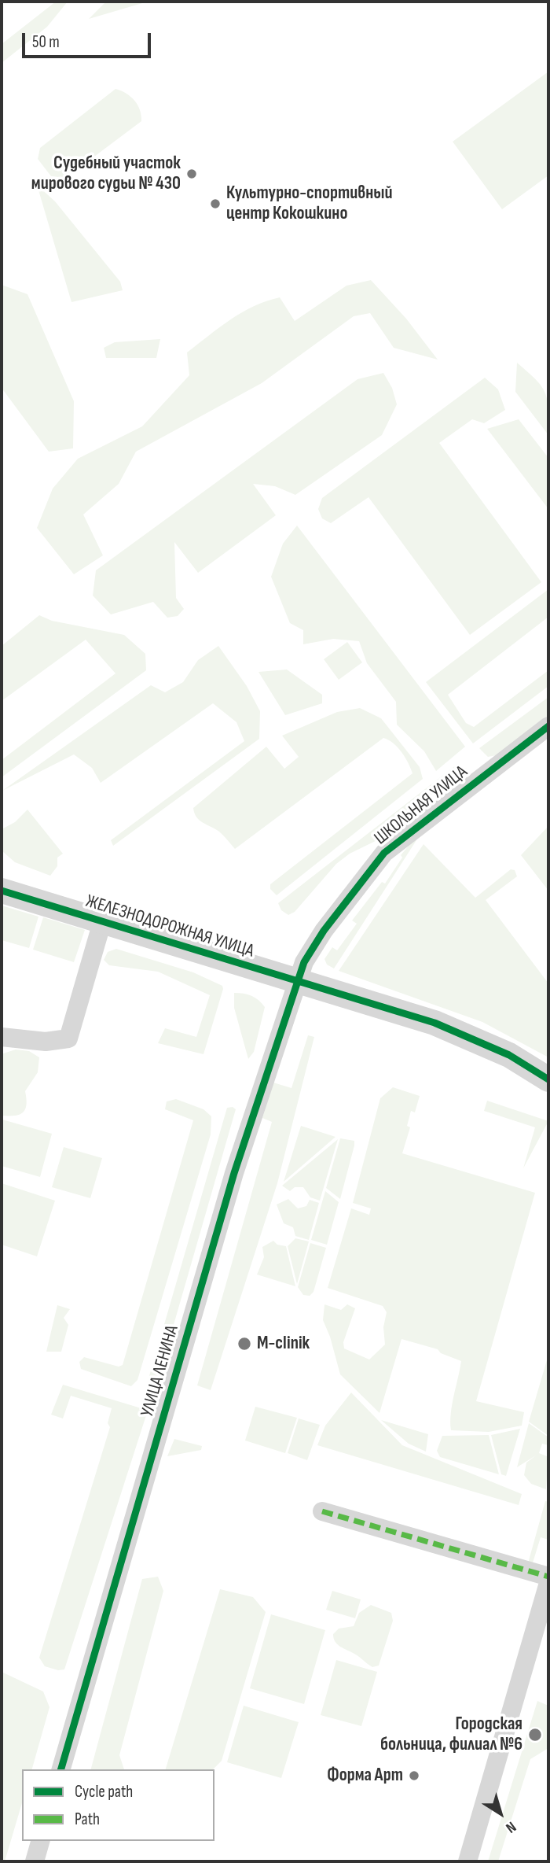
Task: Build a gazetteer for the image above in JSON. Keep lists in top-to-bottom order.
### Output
{
  "streets": {
    "street": ["ШКОЛЬНАЯ УЛИЦА", "ЖЕЛЕЗНОДОРОЖНАЯ УЛИЦА", "УЛИЦА ЛЕНИНА"]
  },
  "crossings": [
    ["ШКОЛЬНАЯ УЛИЦА", "ЖЕЛЕЗНОДОРОЖНАЯ УЛИЦА"],
    ["ШКОЛЬНАЯ УЛИЦА", "УЛИЦА ЛЕНИНА"],
    ["ЖЕЛЕЗНОДОРОЖНАЯ УЛИЦА", "УЛИЦА ЛЕНИНА"]
  ],
  "places": [
    "Судебный участок мирового судьи № 430",
    "Культурно-спортивный центр Кокошкино",
    "M-clinik",
    "Городская больница, филиал №6",
    "Форма Арт"
  ],
  "legend": ["Cycle path", "Path"],
  "scale_bar": "50 m",
  "north": "bottom right"
}
